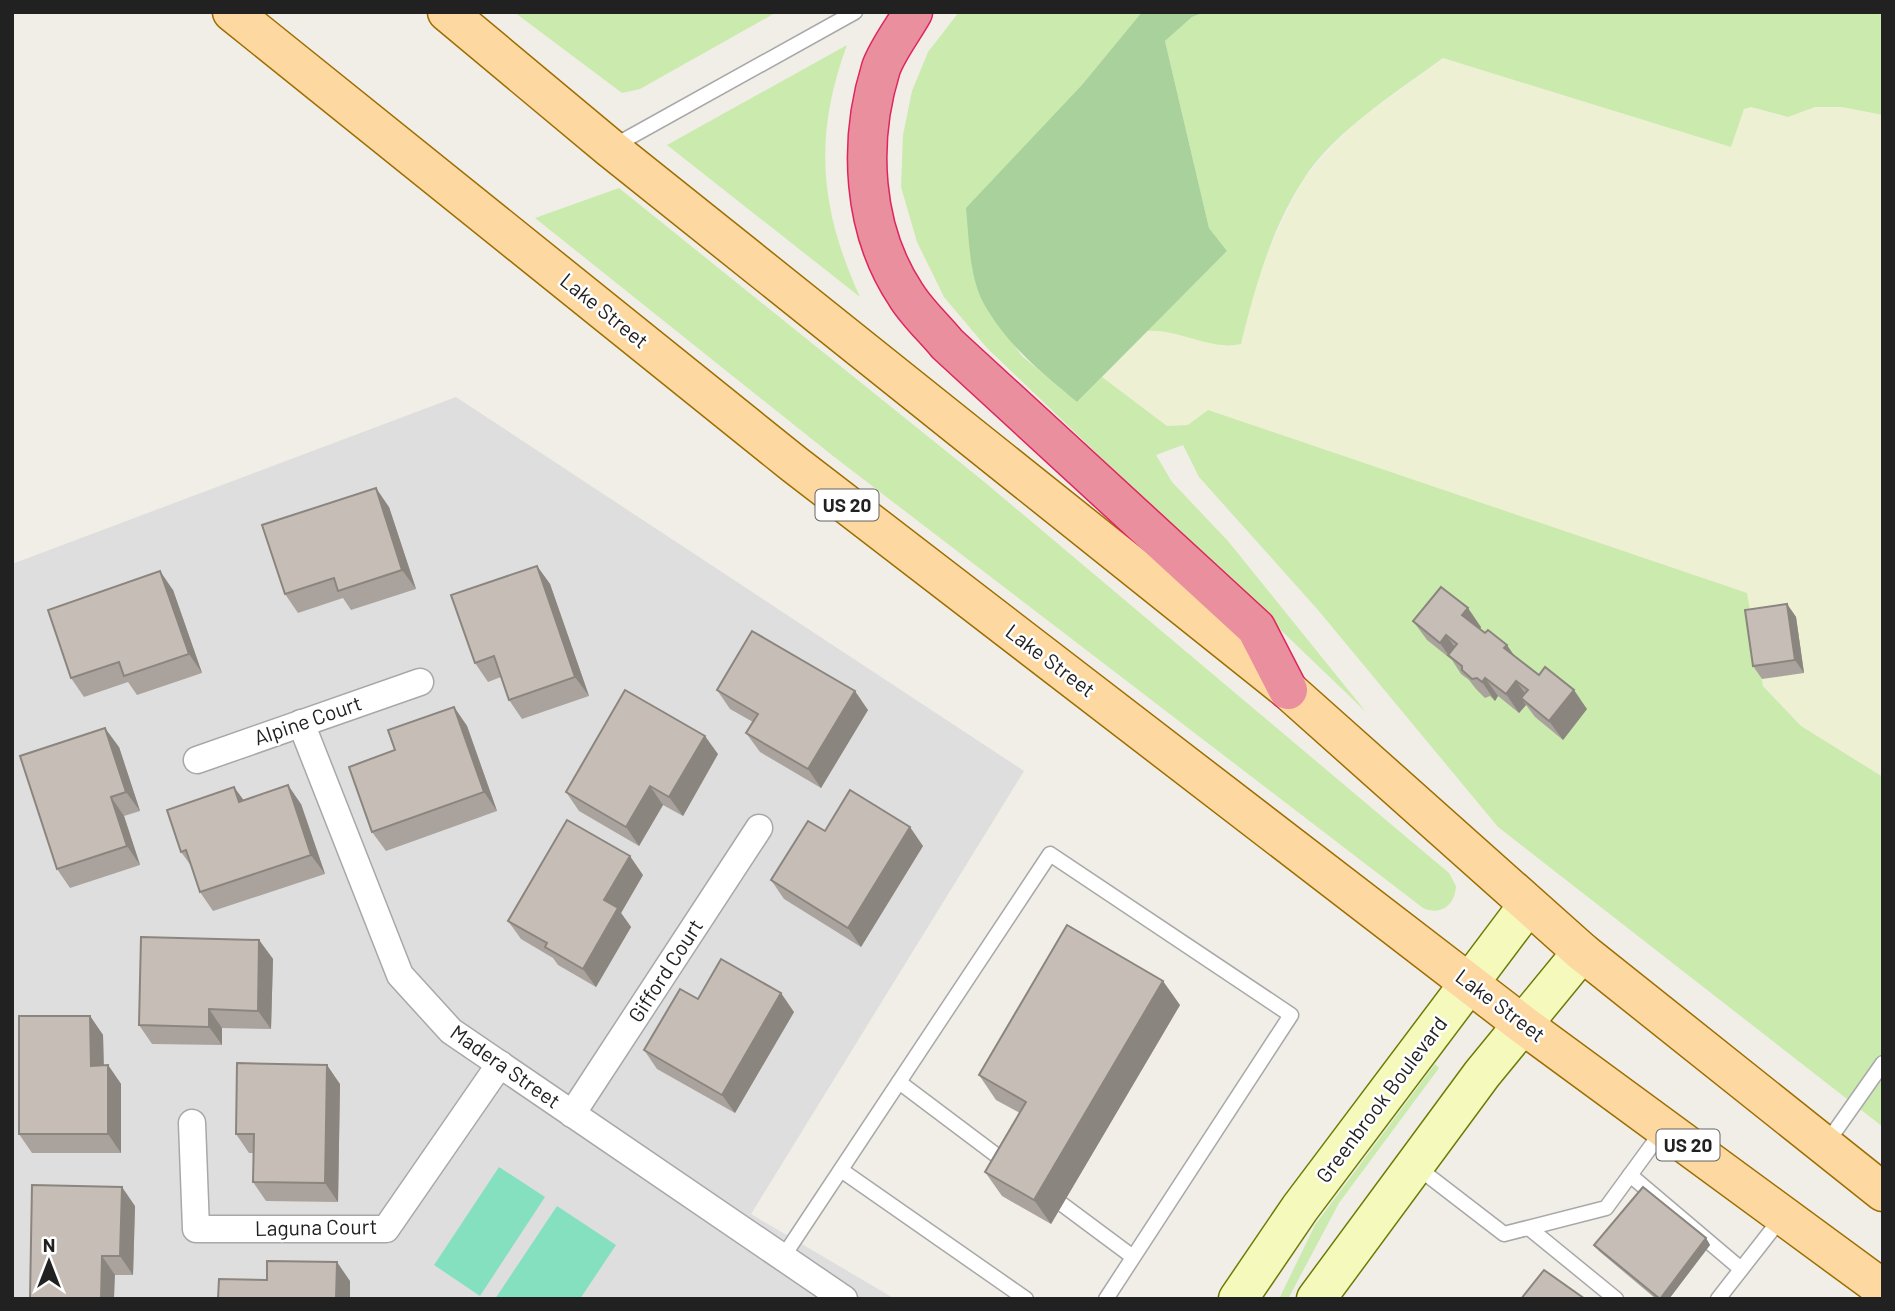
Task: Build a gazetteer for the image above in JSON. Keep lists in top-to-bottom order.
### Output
{
  "streets": {
    "main road": ["Lake Street", "US 20", "Greenbrook Boulevard"],
    "street": [
      "Alpine Court",
      "Gifford Court",
      "Madera Street",
      "Laguna Court"
    ]
  },
  "crossings": [
    ["Lake Street", "Greenbrook Boulevard"],
    ["Alpine Court", "Madera Street"],
    ["Gifford Court", "Madera Street"],
    ["Madera Street", "Laguna Court"]
  ],
  "north": "top"
}
